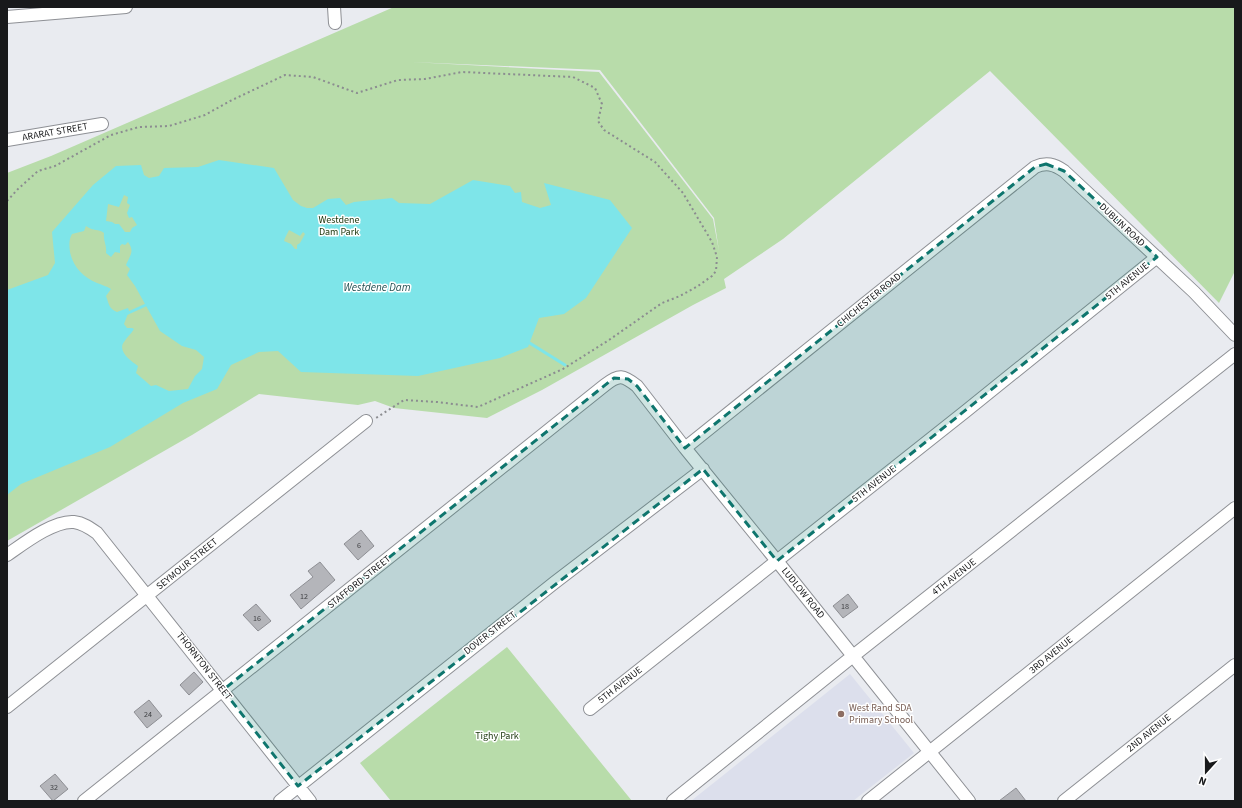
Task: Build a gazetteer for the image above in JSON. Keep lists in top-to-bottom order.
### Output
{
  "streets": {
    "street": [
      "ARARAT STREET",
      "DUBLIN ROAD",
      "5TH AVENUE",
      "CHICHESTER ROAD",
      "SEYMOUR STREET",
      "4TH AVENUE",
      "STAFFORD STREET",
      "LUDLOW ROAD",
      "DOVER STREET",
      "3RD AVENUE",
      "THORNTON STREET",
      "2ND AVENUE"
    ]
  },
  "crossings": [
    ["DUBLIN ROAD", "5TH AVENUE"],
    ["DUBLIN ROAD", "CHICHESTER ROAD"],
    ["5TH AVENUE", "LUDLOW ROAD"],
    ["CHICHESTER ROAD", "LUDLOW ROAD"],
    ["SEYMOUR STREET", "THORNTON STREET"],
    ["4TH AVENUE", "LUDLOW ROAD"],
    ["STAFFORD STREET", "LUDLOW ROAD"],
    ["STAFFORD STREET", "THORNTON STREET"],
    ["LUDLOW ROAD", "DOVER STREET"],
    ["LUDLOW ROAD", "3RD AVENUE"],
    ["DOVER STREET", "THORNTON STREET"]
  ],
  "water": ["Westdene Dam"],
  "parks": ["Westdene Dam Park", "Tighy Park"],
  "places": ["West Rand SDA Primary School"],
  "house_numbers": [
    "6",
    "12",
    "18",
    "16",
    "24",
    "32"
  ],
  "north": "bottom"
}
